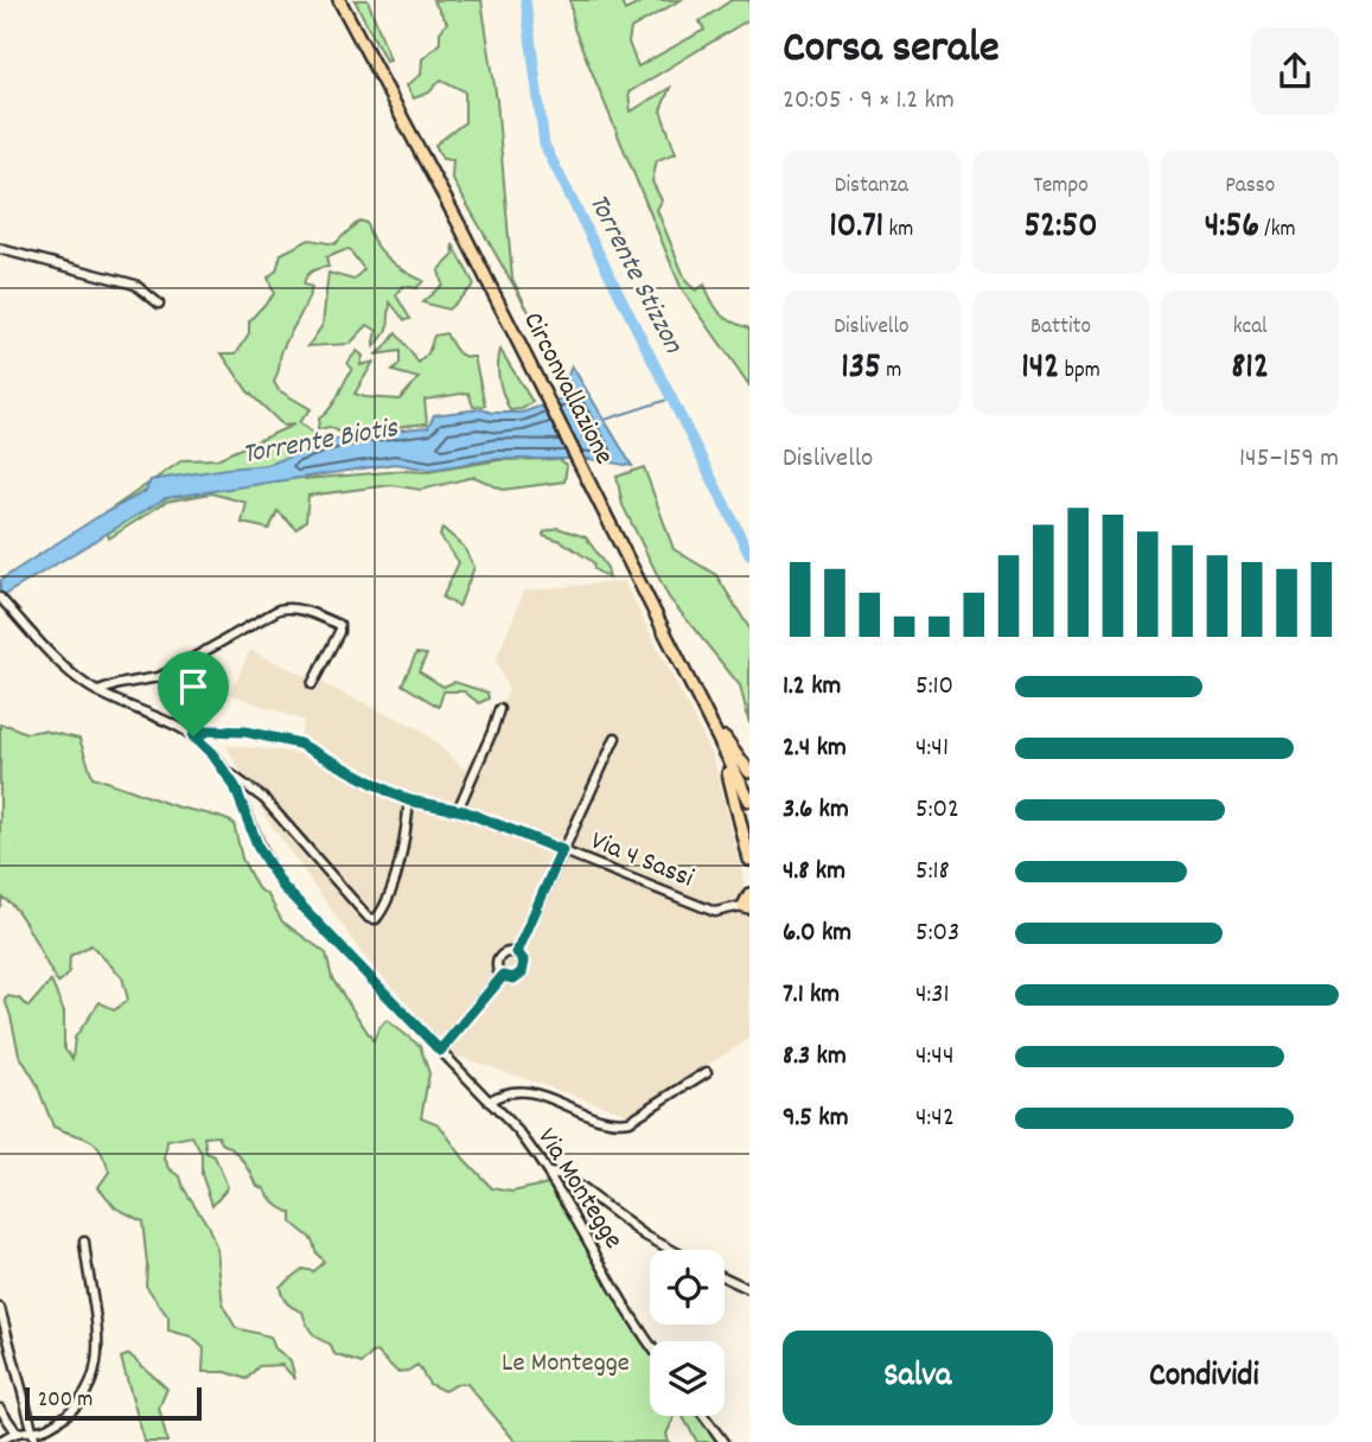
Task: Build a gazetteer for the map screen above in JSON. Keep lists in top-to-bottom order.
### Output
{
  "streets": {
    "highway": ["Circonvallazione"],
    "street": ["Via 4 Sassi", "Via Montegge"]
  },
  "crossings": [
    ["Via 4 Sassi", "Via Montegge"]
  ],
  "water": ["Torrente Stizzon", "Torrente Biotis"],
  "parks": ["Le Montegge"],
  "scale_bar": "200 m",
  "page": {
    "heading": ["Corsa serale", "20:05 · 9 × 1.2 km"],
    "stats": [
      ["Distanza", "10.71 km"],
      ["Tempo", "52:50"],
      ["Passo", "4:56 /km"],
      ["Dislivello", "135 m"],
      ["Battito", "142 bpm"],
      ["kcal", "812"]
    ],
    "chart": ["Dislivello", "145–159 m"],
    "list": [
      {
        "name": "1.2 km",
        "note": "5:10"
      },
      {
        "name": "2.4 km",
        "note": "4:41"
      },
      {
        "name": "3.6 km",
        "note": "5:02"
      },
      {
        "name": "4.8 km",
        "note": "5:18"
      },
      {
        "name": "6.0 km",
        "note": "5:03"
      },
      {
        "name": "7.1 km",
        "note": "4:31"
      },
      {
        "name": "8.3 km",
        "note": "4:44"
      },
      {
        "name": "9.5 km",
        "note": "4:42"
      }
    ],
    "buttons": ["Salva", "Condividi"],
    "scale": "200 m"
  }
}
